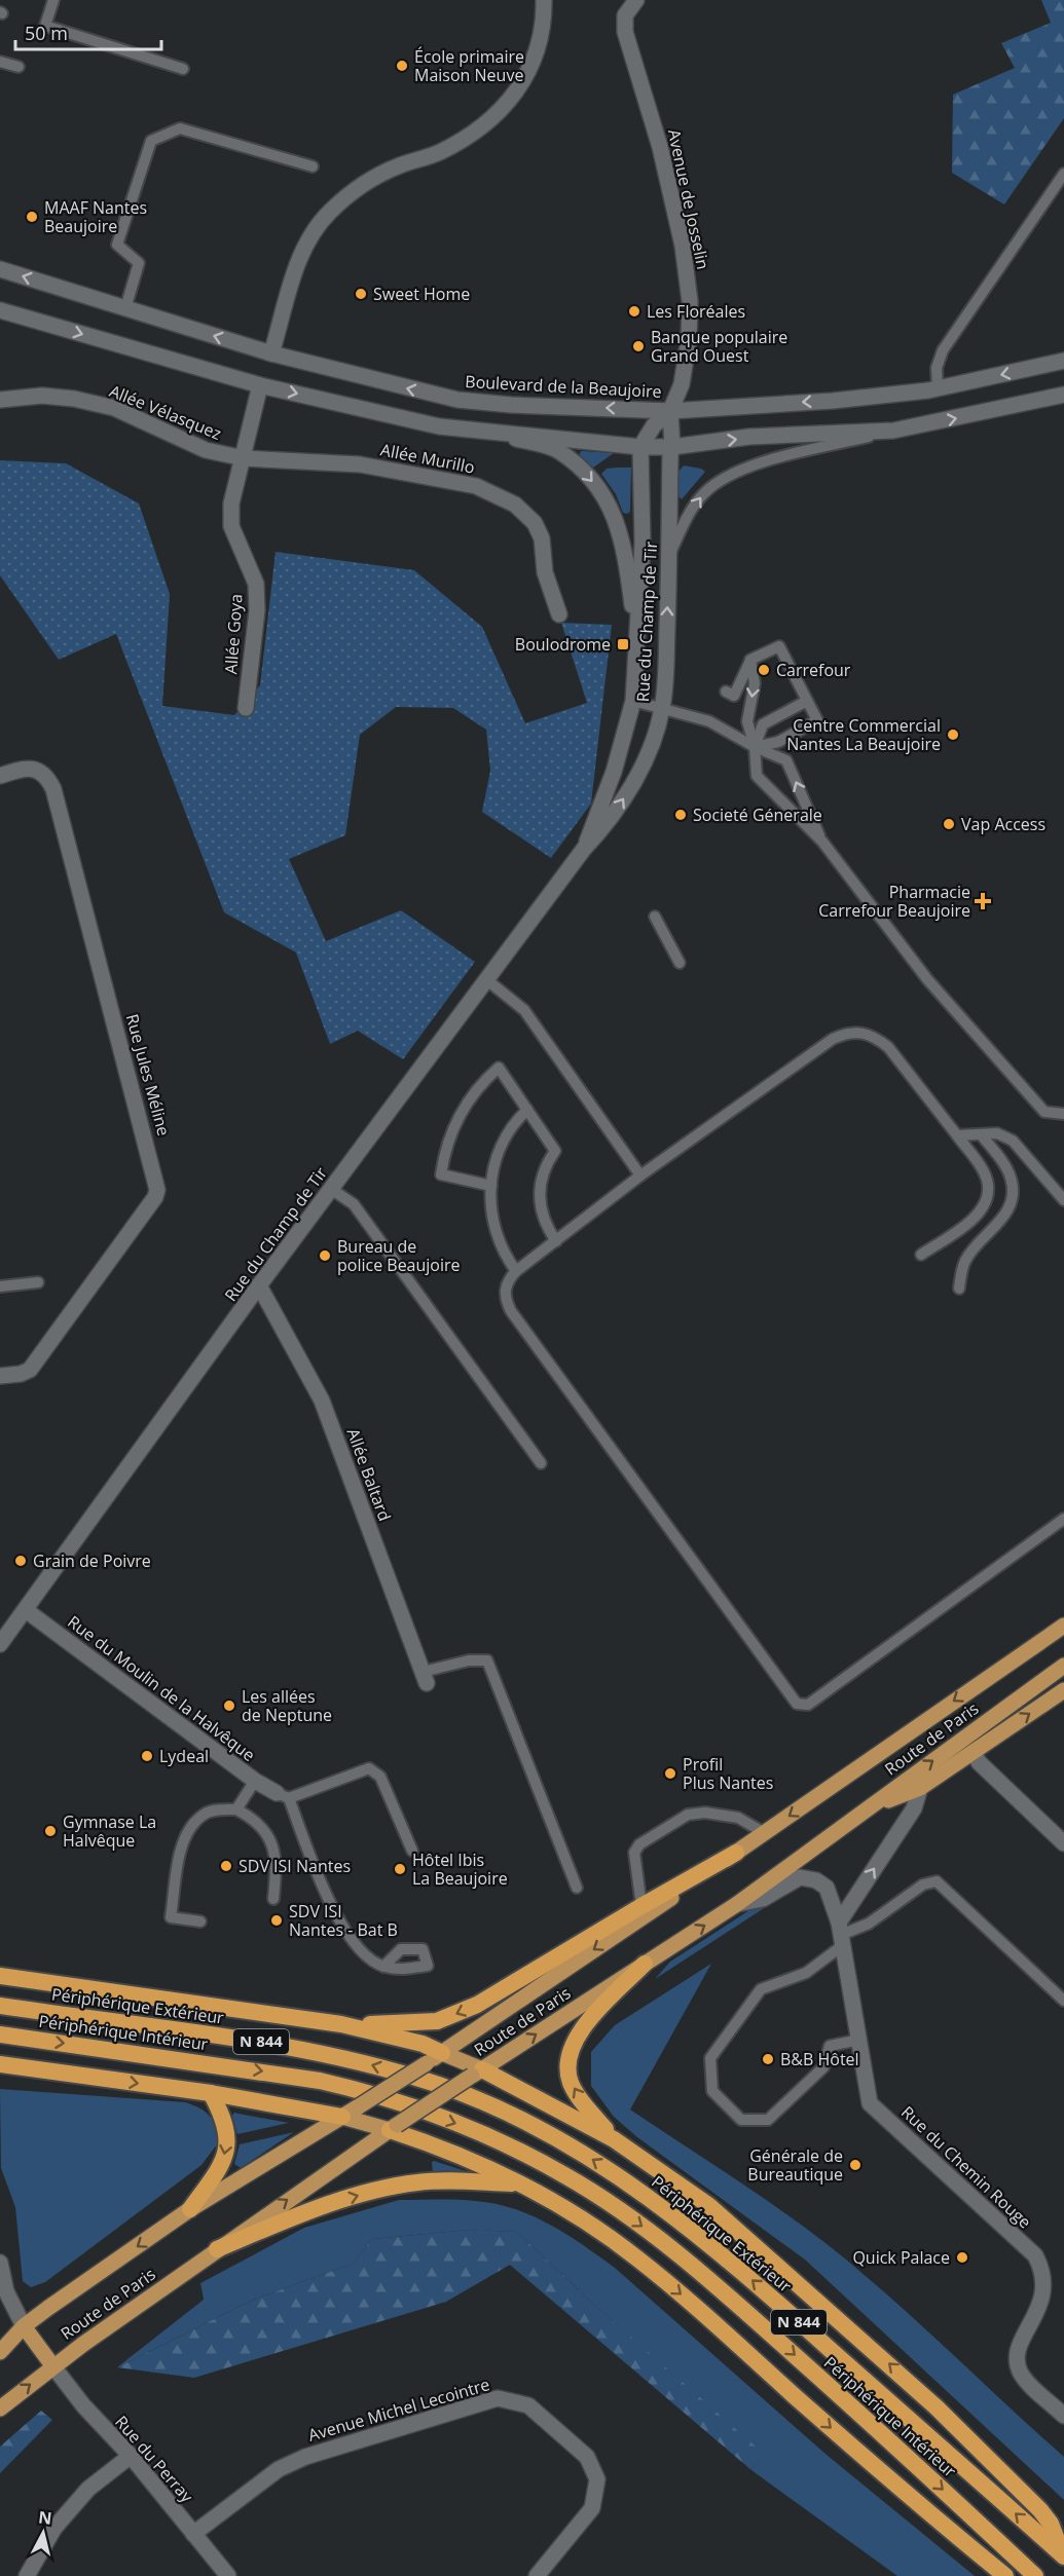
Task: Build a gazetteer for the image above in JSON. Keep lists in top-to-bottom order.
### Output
{
  "streets": {
    "highway": ["Périphérique Extérieur", "Périphérique Intérieur", "N 844"],
    "main road": ["Route de Paris"],
    "street": [
      "Avenue de Josselin",
      "Boulevard de la Beaujoire",
      "Allée Vélasquez",
      "Allée Murillo",
      "Rue du Champ de Tir",
      "Allée Goya",
      "Rue Jules Méline",
      "Allée Baltard",
      "Rue du Moulin de la Halvêque",
      "Rue du Chemin Rouge",
      "Avenue Michel Lecointre",
      "Rue du Perray"
    ]
  },
  "crossings": [
    ["Avenue de Josselin", "Boulevard de la Beaujoire"],
    ["Avenue de Josselin", "Rue du Champ de Tir"],
    ["Boulevard de la Beaujoire", "Rue du Champ de Tir"],
    ["Allée Vélasquez", "Allée Murillo"],
    ["Allée Vélasquez", "Allée Goya"],
    ["Allée Murillo", "Allée Goya"],
    ["Rue du Champ de Tir", "Allée Baltard"],
    ["Rue du Champ de Tir", "Rue du Moulin de la Halvêque"],
    ["Route de Paris", "Rue du Chemin Rouge"],
    ["Route de Paris", "Rue du Perray"],
    ["Avenue Michel Lecointre", "Rue du Perray"]
  ],
  "places": {
    "other": [
      "École primaire Maison Neuve",
      "MAAF Nantes Beaujoire",
      "Sweet Home",
      "Les Floréales",
      "Banque populaire Grand Ouest",
      "Carrefour",
      "Centre Commercial Nantes La Beaujoire",
      "Societé Génerale",
      "Vap Access",
      "Bureau de police Beaujoire",
      "Grain de Poivre",
      "Les allées de Neptune",
      "Lydeal",
      "Profil Plus Nantes",
      "Gymnase La Halvêque",
      "SDV ISI Nantes",
      "Hôtel Ibis La Beaujoire",
      "SDV ISI Nantes - Bat B",
      "B&B Hôtel",
      "Générale de Bureautique",
      "Quick Palace"
    ],
    "transit": ["Boulodrome"],
    "health": ["Pharmacie Carrefour Beaujoire"]
  },
  "scale_bar": "50 m",
  "north": "top"
}
